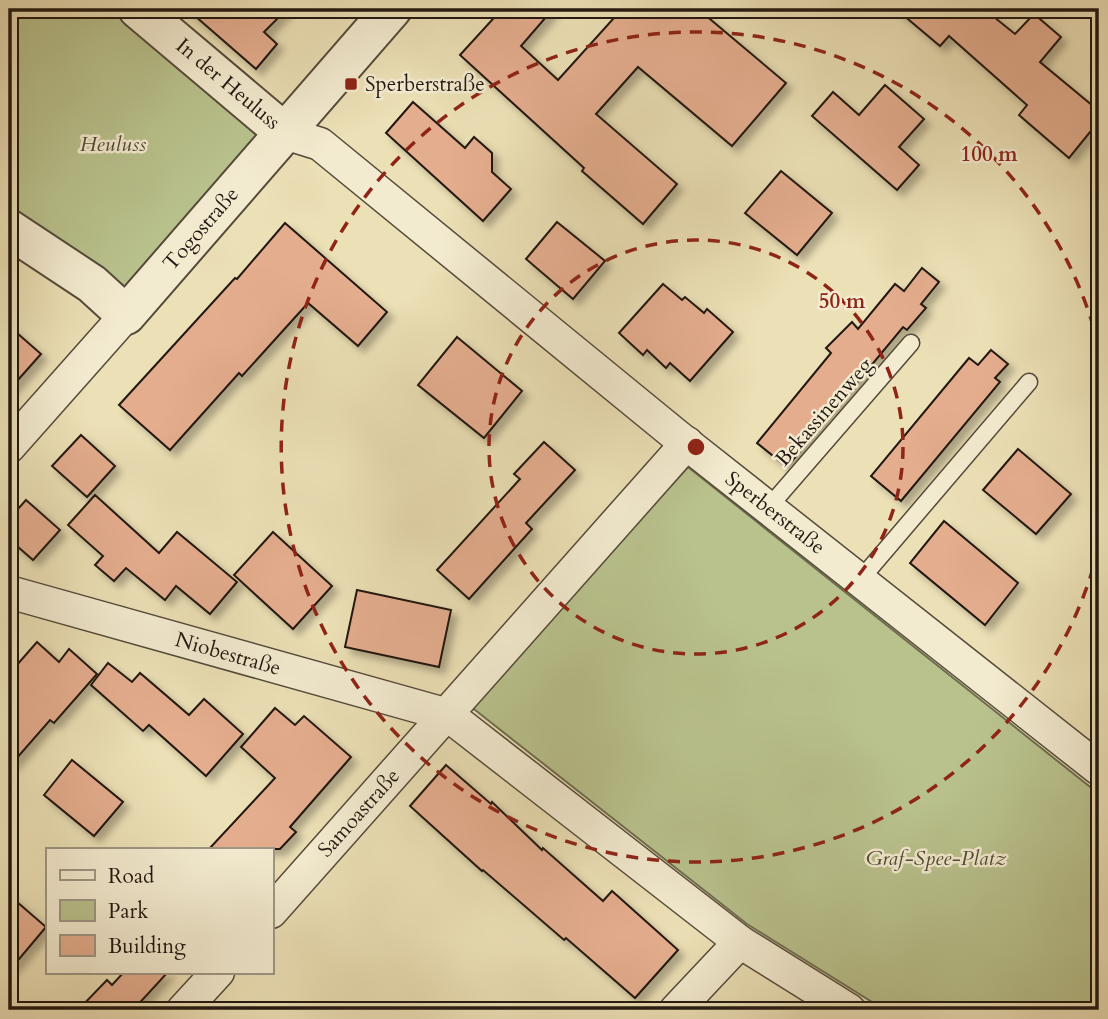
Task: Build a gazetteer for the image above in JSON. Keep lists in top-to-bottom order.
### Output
{
  "streets": {
    "street": [
      "In der Heuluss",
      "Togostraße",
      "Sperberstraße",
      "Niobestraße",
      "Samoastraße"
    ],
    "lane": ["Bekassinenweg"]
  },
  "crossings": [
    ["In der Heuluss", "Togostraße"],
    ["In der Heuluss", "Sperberstraße"],
    ["Togostraße", "Sperberstraße"],
    ["Bekassinenweg", "Sperberstraße"],
    ["Niobestraße", "Samoastraße"]
  ],
  "parks": ["Heuluss", "Graf-Spee-Platz"],
  "places": {
    "transit": ["Sperberstraße"]
  },
  "legend": ["Road", "Park", "Building"],
  "rings": ["100 m", "50 m"]
}
